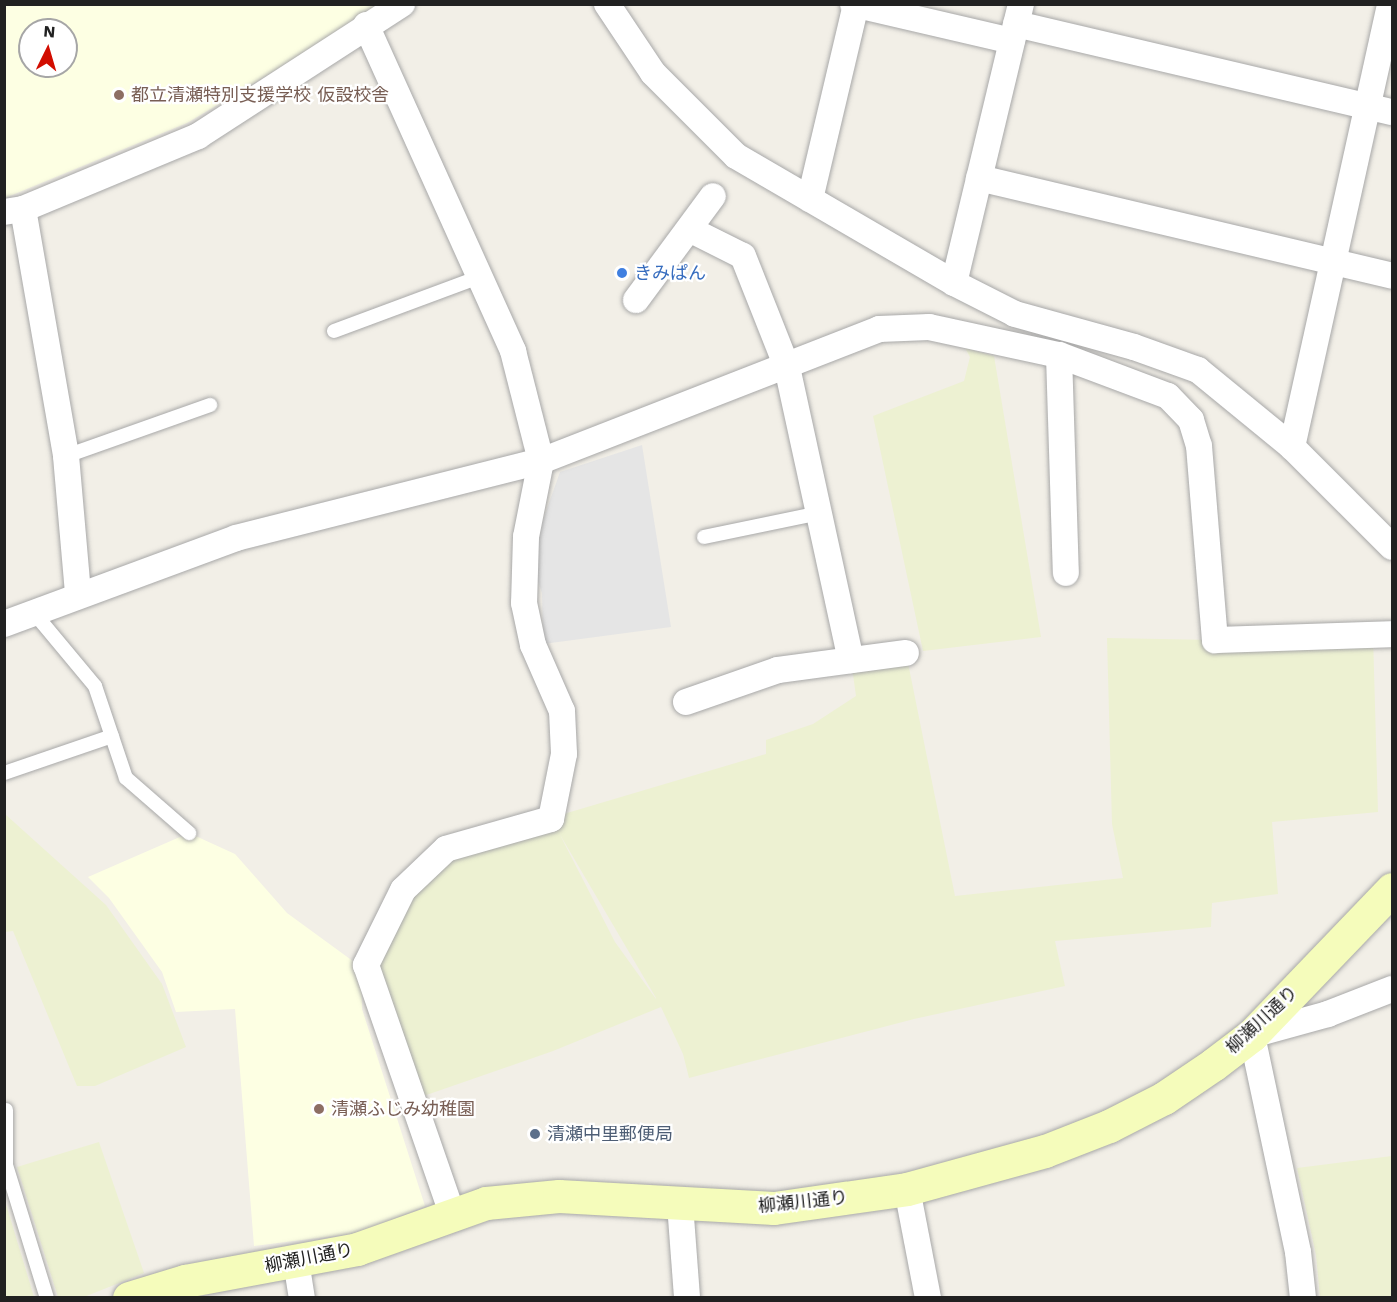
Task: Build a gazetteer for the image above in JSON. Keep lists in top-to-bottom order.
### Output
{
  "streets": {
    "street": ["柳瀬川通り"]
  },
  "places": [
    "都立清瀬特別支援学校 仮設校舎",
    "きみぱん",
    "清瀬ふじみ幼稚園",
    "清瀬中里郵便局"
  ],
  "north": "top"
}
